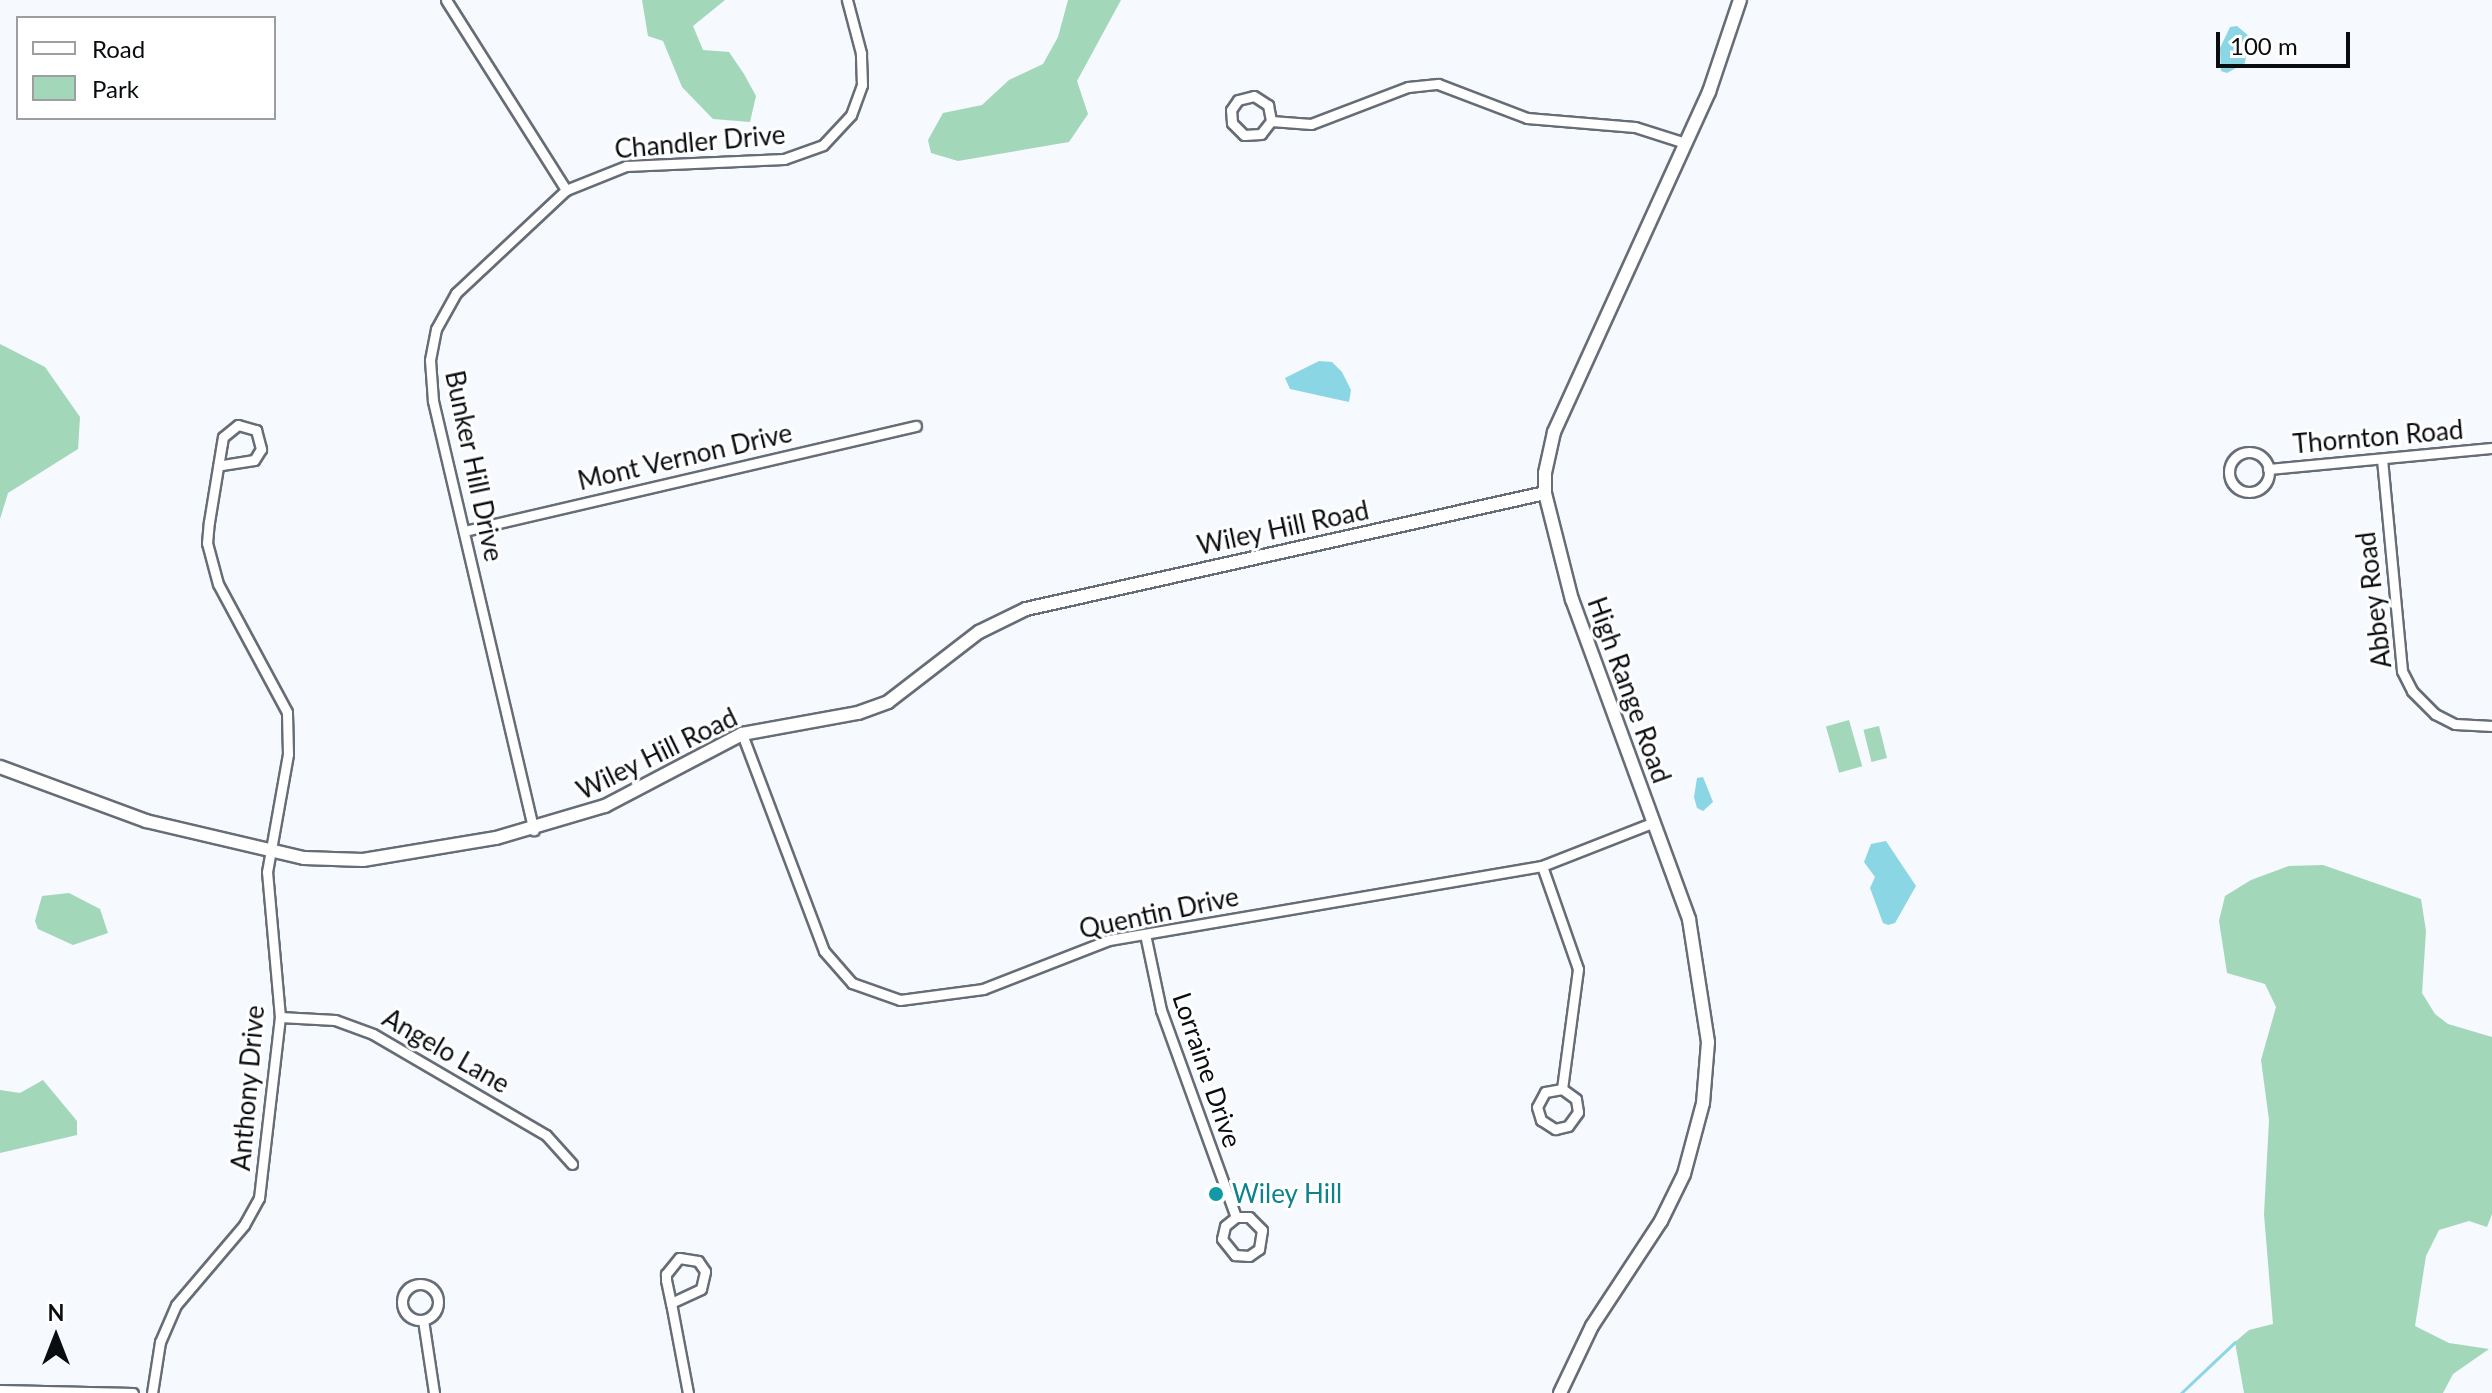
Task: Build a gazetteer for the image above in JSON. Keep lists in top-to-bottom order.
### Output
{
  "streets": {
    "street": [
      "Chandler Drive",
      "Thornton Road",
      "Mont Vernon Drive",
      "Bunker Hill Drive",
      "Wiley Hill Road",
      "Abbey Road",
      "High Range Road",
      "Quentin Drive",
      "Angelo Lane",
      "Lorraine Drive",
      "Anthony Drive"
    ]
  },
  "crossings": [
    ["Chandler Drive", "Bunker Hill Drive"],
    ["Thornton Road", "Abbey Road"],
    ["Mont Vernon Drive", "Bunker Hill Drive"],
    ["Bunker Hill Drive", "Wiley Hill Road"],
    ["Wiley Hill Road", "High Range Road"],
    ["Wiley Hill Road", "Quentin Drive"],
    ["Wiley Hill Road", "Anthony Drive"],
    ["High Range Road", "Quentin Drive"],
    ["Quentin Drive", "Lorraine Drive"],
    ["Angelo Lane", "Anthony Drive"]
  ],
  "places": ["Wiley Hill"],
  "legend": ["Road", "Park"],
  "scale_bar": "100 m",
  "north": "top"
}
